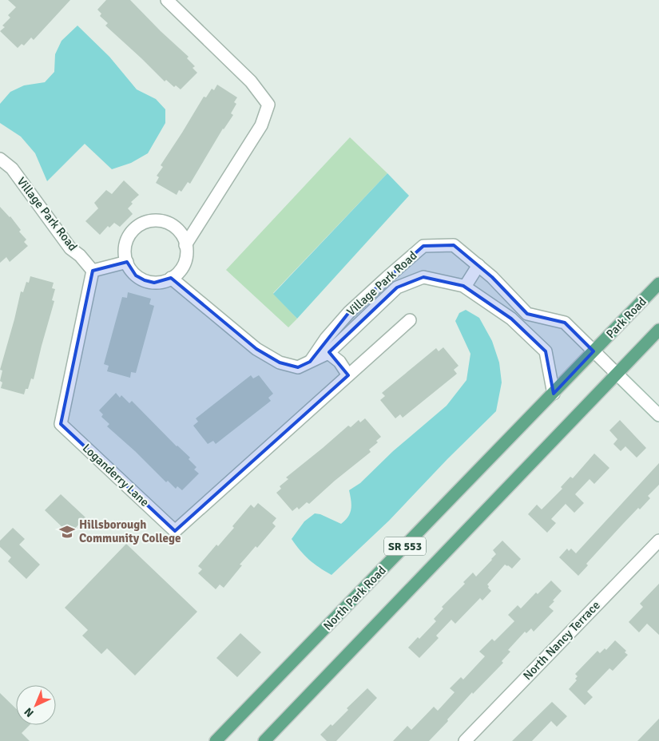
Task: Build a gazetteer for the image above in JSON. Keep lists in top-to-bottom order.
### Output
{
  "streets": {
    "main road": ["Park Road", "SR 553", "North Park Road"],
    "street": ["Village Park Road", "Loganderry Lane", "North Nancy Terrace"]
  },
  "crossings": [
    ["Village Park Road", "Loganderry Lane"],
    ["Village Park Road", "North Park Road"],
    ["Park Road", "North Park Road"]
  ],
  "places": {
    "school or university": ["Hillsborough Community College"]
  },
  "north": "bottom left"
}
